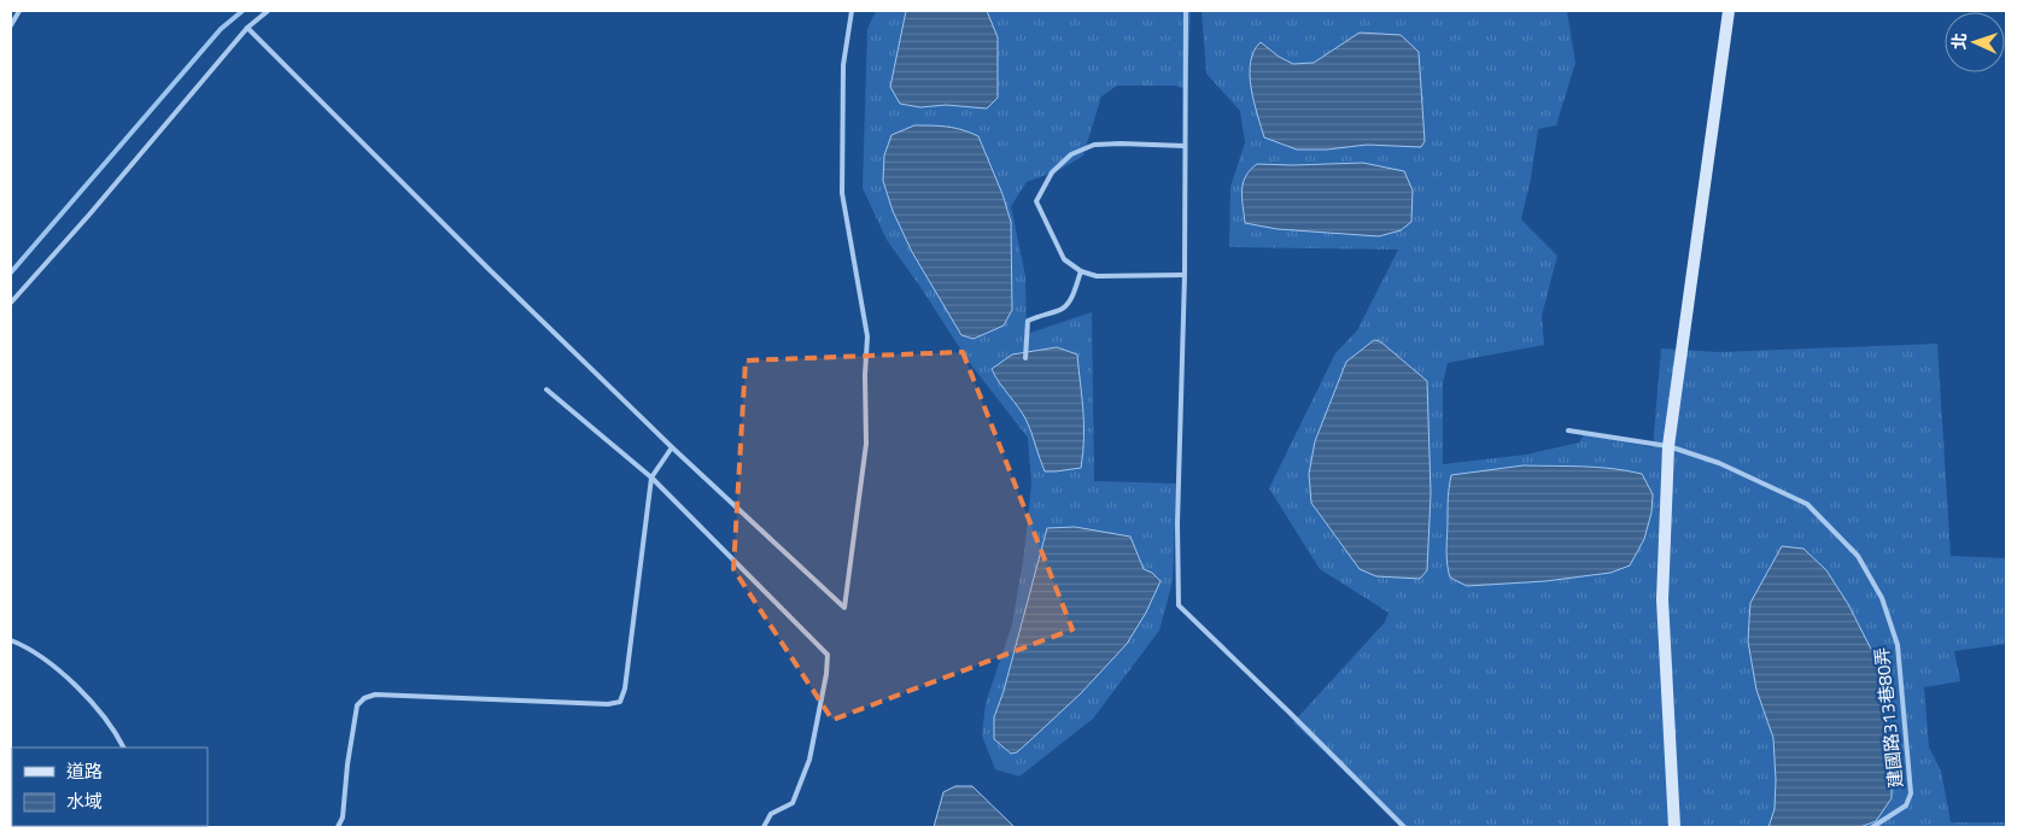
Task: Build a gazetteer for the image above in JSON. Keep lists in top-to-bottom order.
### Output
{
  "streets": {
    "lane": ["建國路313巷80弄"]
  },
  "legend": ["道路", "水域"],
  "north": "left"
}
